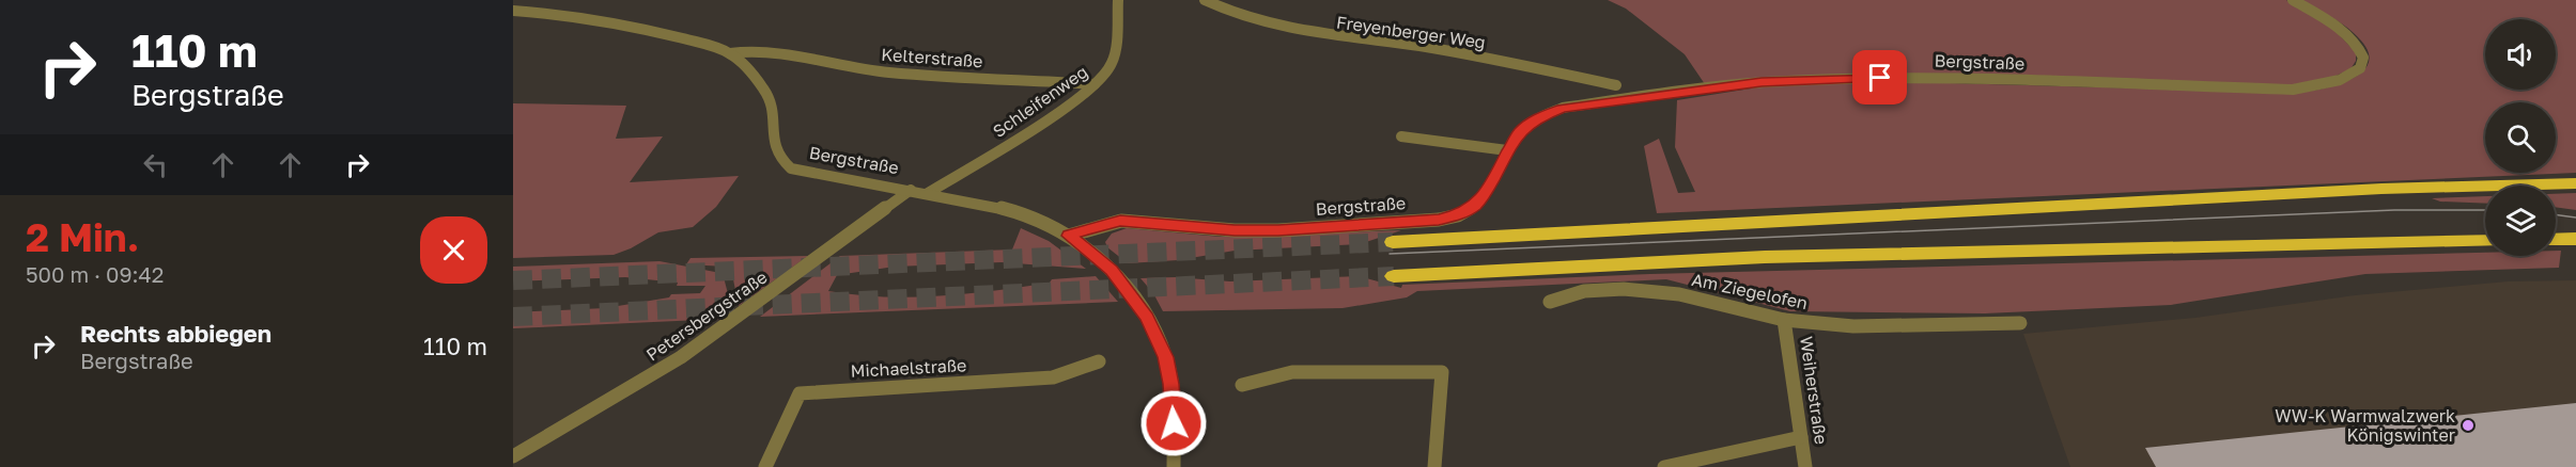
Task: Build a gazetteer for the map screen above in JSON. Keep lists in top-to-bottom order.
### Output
{
  "streets": {
    "street": [
      "Freyenberger Weg",
      "Kelterstraße",
      "Bergstraße",
      "Schleifenweg",
      "Am Ziegelofen",
      "Petersbergstraße",
      "Michaelstraße",
      "Weiherstraße"
    ]
  },
  "crossings": [
    ["Kelterstraße", "Bergstraße"],
    ["Kelterstraße", "Schleifenweg"],
    ["Bergstraße", "Schleifenweg"],
    ["Bergstraße", "Petersbergstraße"],
    ["Am Ziegelofen", "Weiherstraße"]
  ],
  "places": ["WW-K Warmwalzwerk Königswinter"],
  "page": {
    "turn": ["110 m", "Bergstraße"],
    "heading": ["2 Min.", "500 m · 09:42"],
    "list": [
      {
        "name": "Rechts abbiegen",
        "note": "Bergstraße",
        "value": "110 m"
      }
    ]
  }
}
